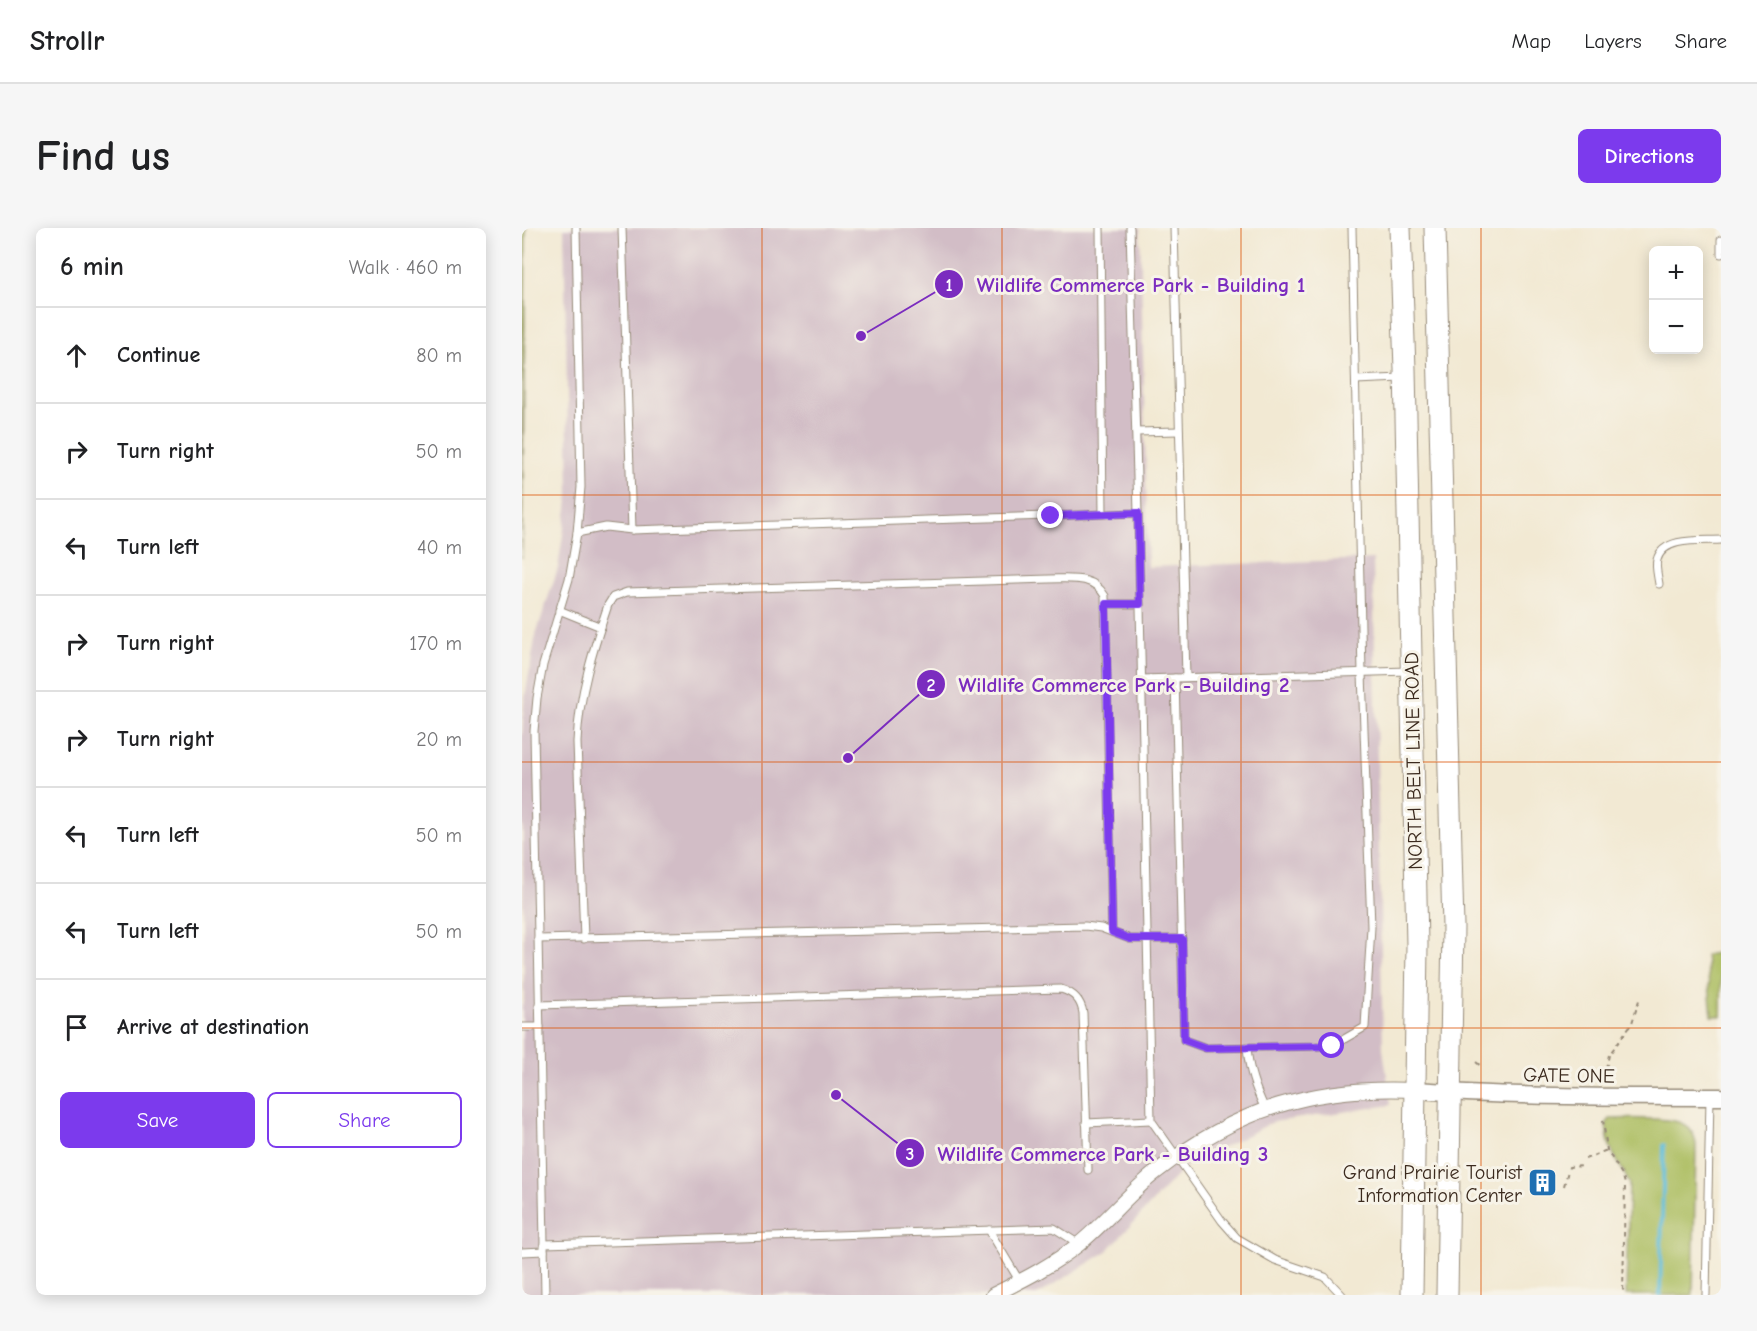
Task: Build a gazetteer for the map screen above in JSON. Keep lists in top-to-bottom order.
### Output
{
  "streets": {
    "main road": ["NORTH BELT LINE ROAD"],
    "street": ["GATE ONE"]
  },
  "crossings": [
    ["NORTH BELT LINE ROAD", "GATE ONE"]
  ],
  "places": {
    "other": ["Wildlife Commerce Park - Building 1", "Wildlife Commerce Park - Building 2", "Wildlife Commerce Park - Building 3"],
    "building": ["Grand Prairie Tourist Information Center"]
  },
  "page": {
    "header": "Strollr",
    "nav": ["Map", "Layers", "Share"],
    "buttons": [
      "Directions",
      ["Save", "Share"]
    ],
    "title": "Find us",
    "heading": ["6 min", "Walk · 460 m"],
    "map_buttons": ["+", "−"],
    "list": [
      ["Continue", "80 m"],
      ["Turn right", "50 m"],
      ["Turn left", "40 m"],
      ["Turn right", "170 m"],
      ["Turn right", "20 m"],
      ["Turn left", "50 m"],
      ["Turn left", "50 m"],
      "Arrive at destination"
    ]
  }
}
